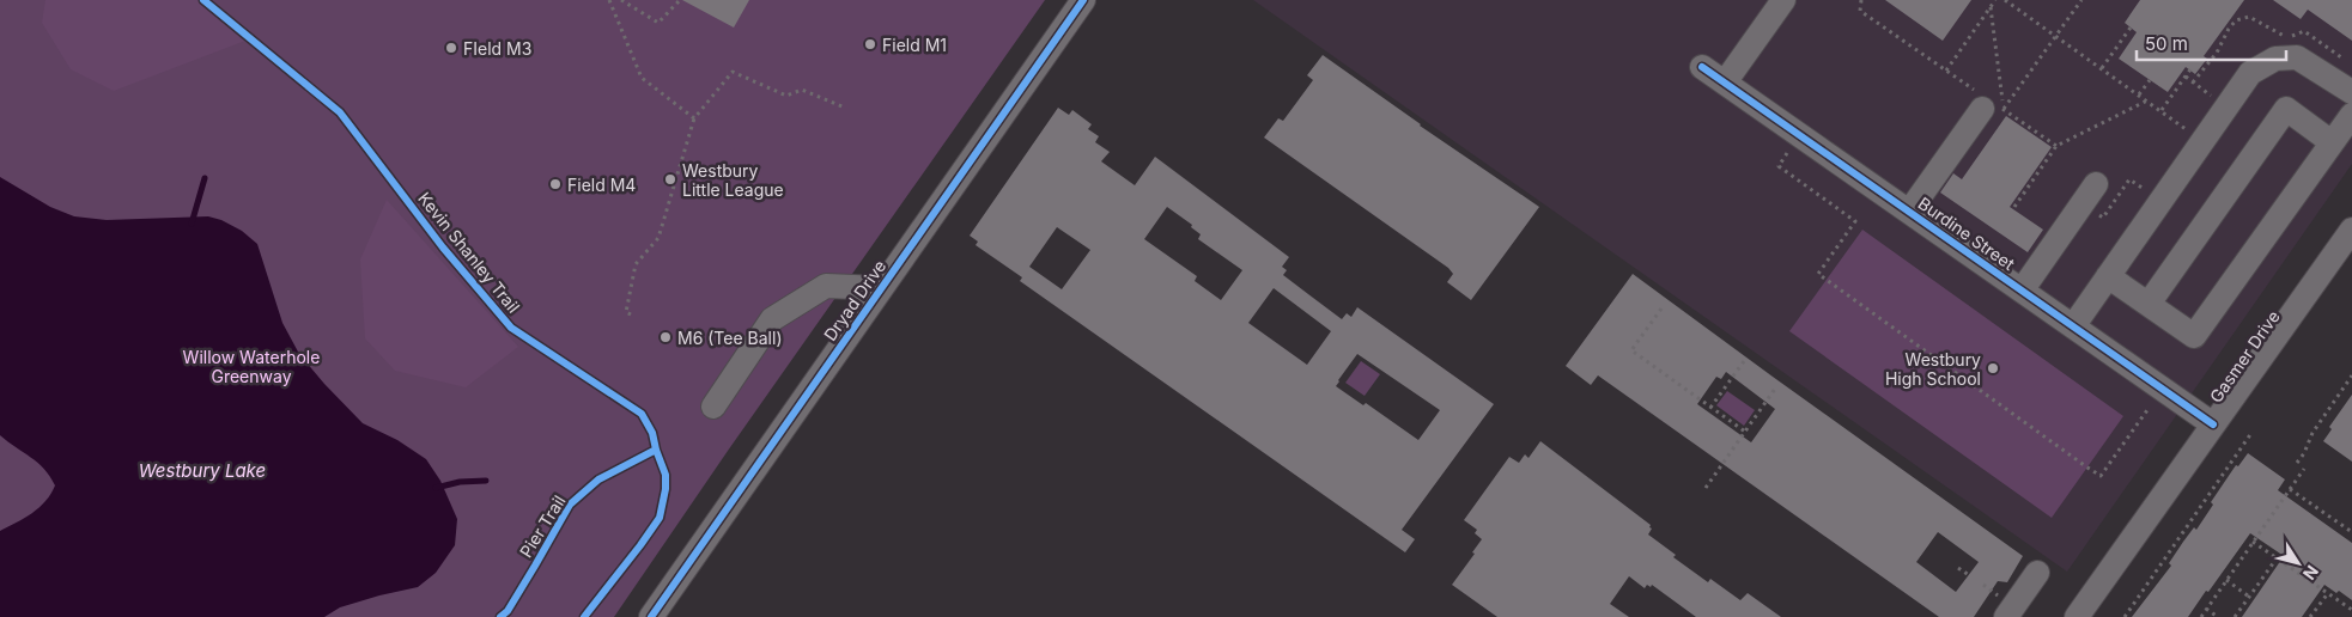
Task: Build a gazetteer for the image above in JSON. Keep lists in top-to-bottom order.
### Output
{
  "streets": {
    "street": ["Burdine Street", "Dryad Drive", "Gasmer Drive"],
    "cycle path": ["Kevin Shanley Trail", "Pier Trail"]
  },
  "crossings": [
    ["Burdine Street", "Gasmer Drive"]
  ],
  "water": ["Westbury Lake"],
  "parks": ["Willow Waterhole Greenway"],
  "places": [
    "Field M1",
    "FIeld M3",
    "Westbury Little League",
    "Field M4",
    "M6 (Tee Ball)",
    "Westbury High School"
  ],
  "scale_bar": "50 m",
  "north": "bottom right"
}
